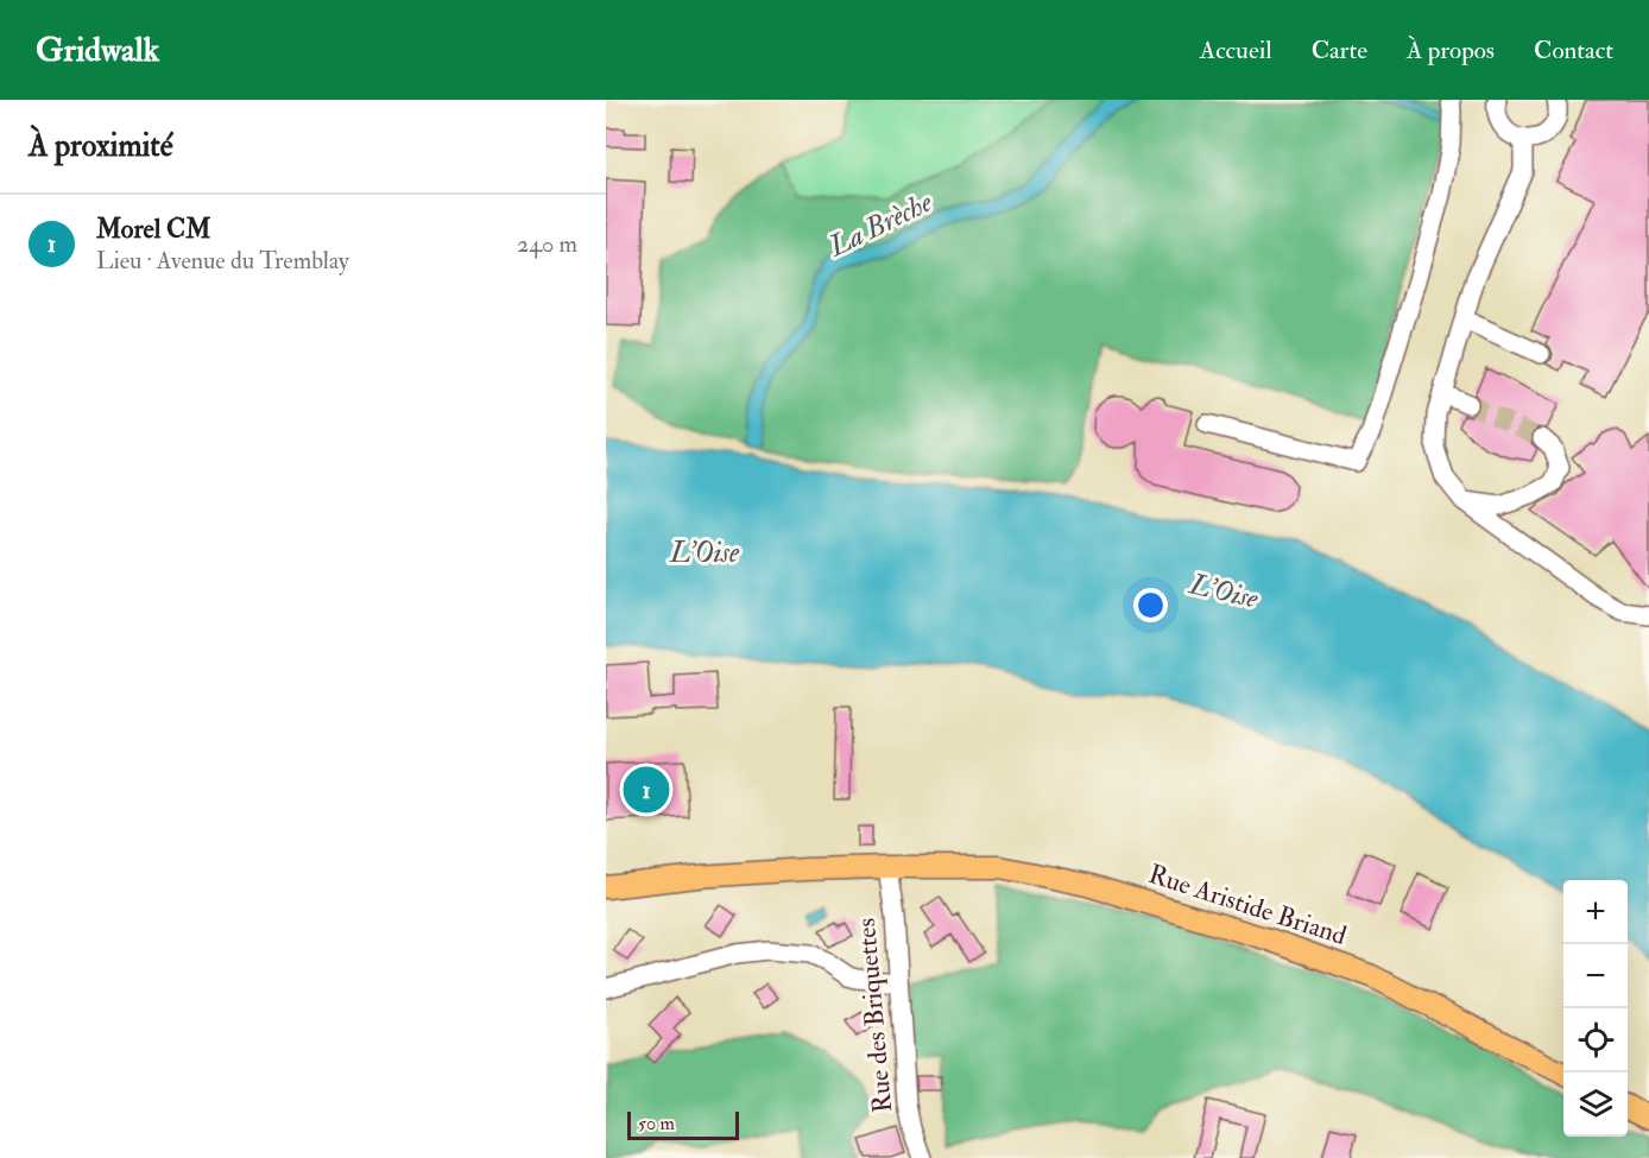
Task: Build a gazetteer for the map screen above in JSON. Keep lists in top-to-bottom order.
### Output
{
  "streets": {
    "main road": ["Rue Aristide Briand"],
    "street": ["Rue des Briquettes"]
  },
  "crossings": [
    ["Rue Aristide Briand", "Rue des Briquettes"]
  ],
  "water": ["La Brèche", "L’Oise", "L'Oise"],
  "scale_bar": "50 m",
  "page": {
    "header": "Gridwalk",
    "nav": [
      "Accueil",
      "Carte",
      "À propos",
      "Contact"
    ],
    "heading": "À proximité",
    "list": [
      {
        "mark": "1",
        "name": "Morel CM",
        "note": "Lieu · Avenue du Tremblay",
        "value": "240 m"
      }
    ],
    "pins": "1",
    "map_buttons": ["+", "−"],
    "scale": "50 m"
  }
}
